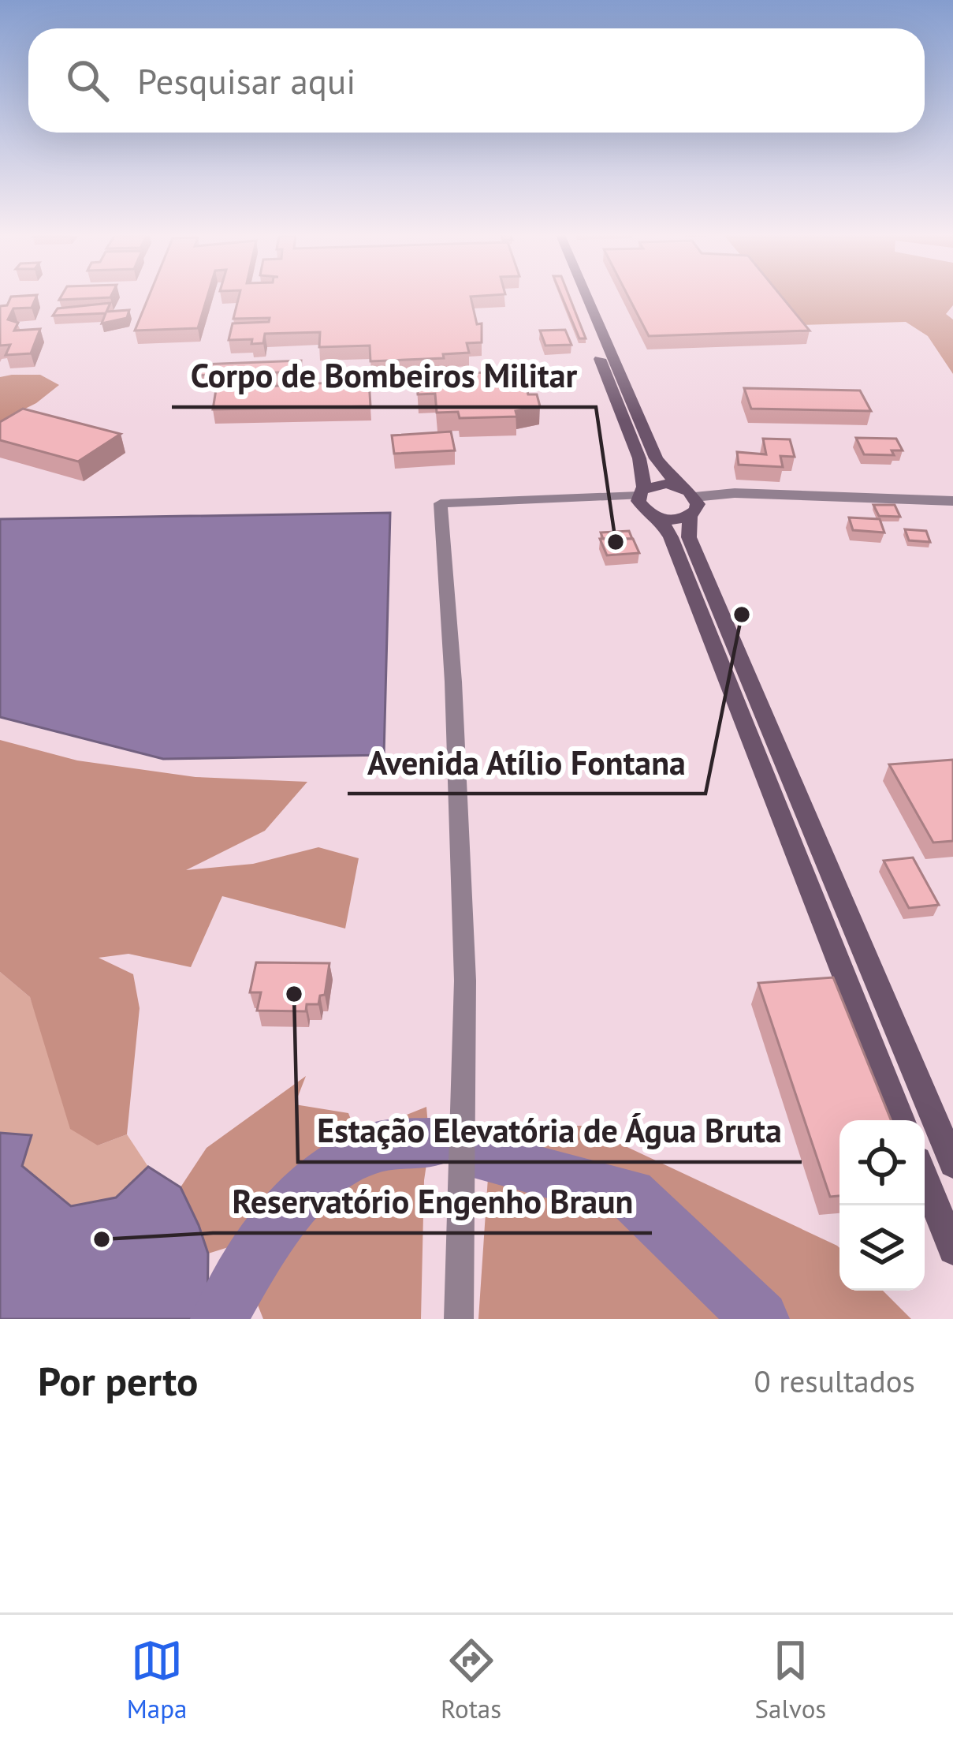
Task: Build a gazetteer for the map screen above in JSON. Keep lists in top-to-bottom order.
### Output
{
  "places": [
    "Corpo de Bombeiros Militar",
    "Avenida Atílio Fontana",
    "Estação Elevatória de Água Bruta",
    "Reservatório Engenho Braun"
  ],
  "page": {
    "search": "Pesquisar aqui",
    "heading": ["Por perto", "0 resultados"],
    "nav": ["Mapa", "Rotas", "Salvos"]
  }
}
